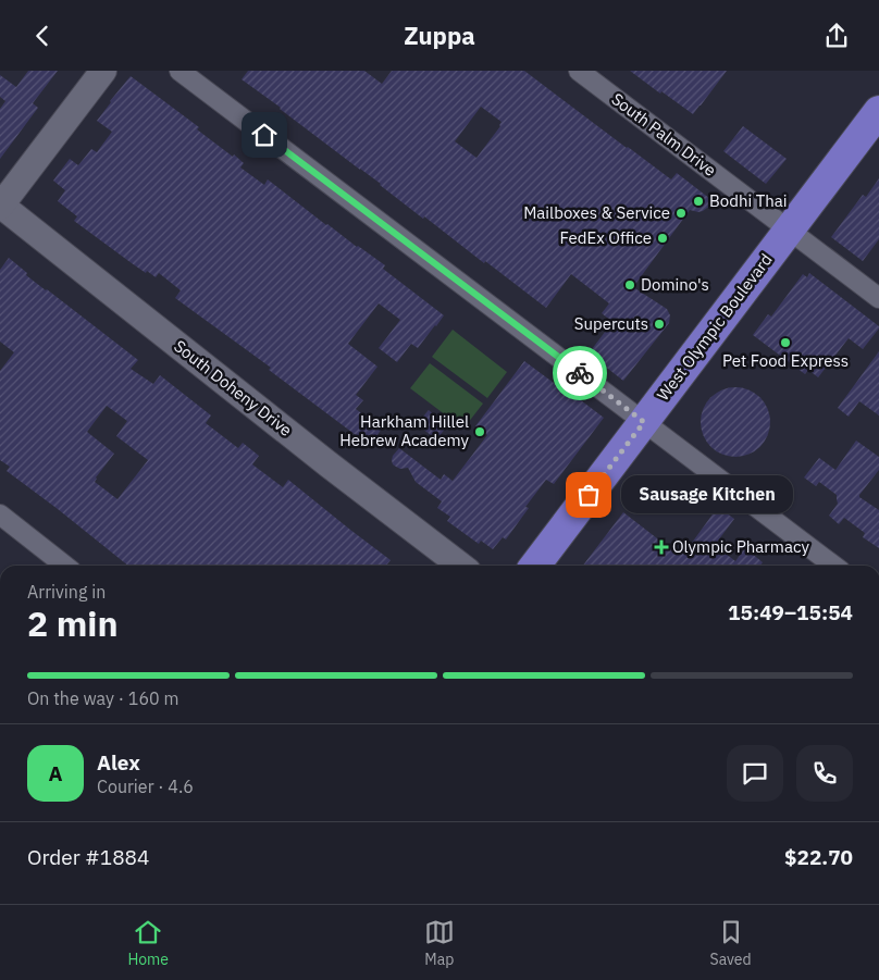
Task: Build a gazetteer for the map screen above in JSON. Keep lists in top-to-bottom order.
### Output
{
  "streets": {
    "main road": ["West Olympic Boulevard"],
    "street": ["South Palm Drive", "South Doheny Drive"]
  },
  "crossings": [
    ["South Palm Drive", "West Olympic Boulevard"]
  ],
  "places": {
    "other": [
      "Bodhi Thai",
      "Mailboxes & Service",
      "FedEx Office",
      "Domino's",
      "Supercuts",
      "Pet Food Express",
      "Harkham Hillel Hebrew Academy",
      "Sausage Kitchen"
    ],
    "health": ["Olympic Pharmacy"]
  },
  "page": {
    "header": "Zuppa",
    "bubble": "Sausage Kitchen",
    "heading": ["2 min", "Arriving in", "15:49–15:54"],
    "panel": [
      "Alex",
      "Courier · 4.6",
      "Order #1884",
      "$22.70"
    ],
    "bar": "On the way · 160 m",
    "round": "A",
    "tabs": ["Home", "Map", "Saved"]
  }
}
